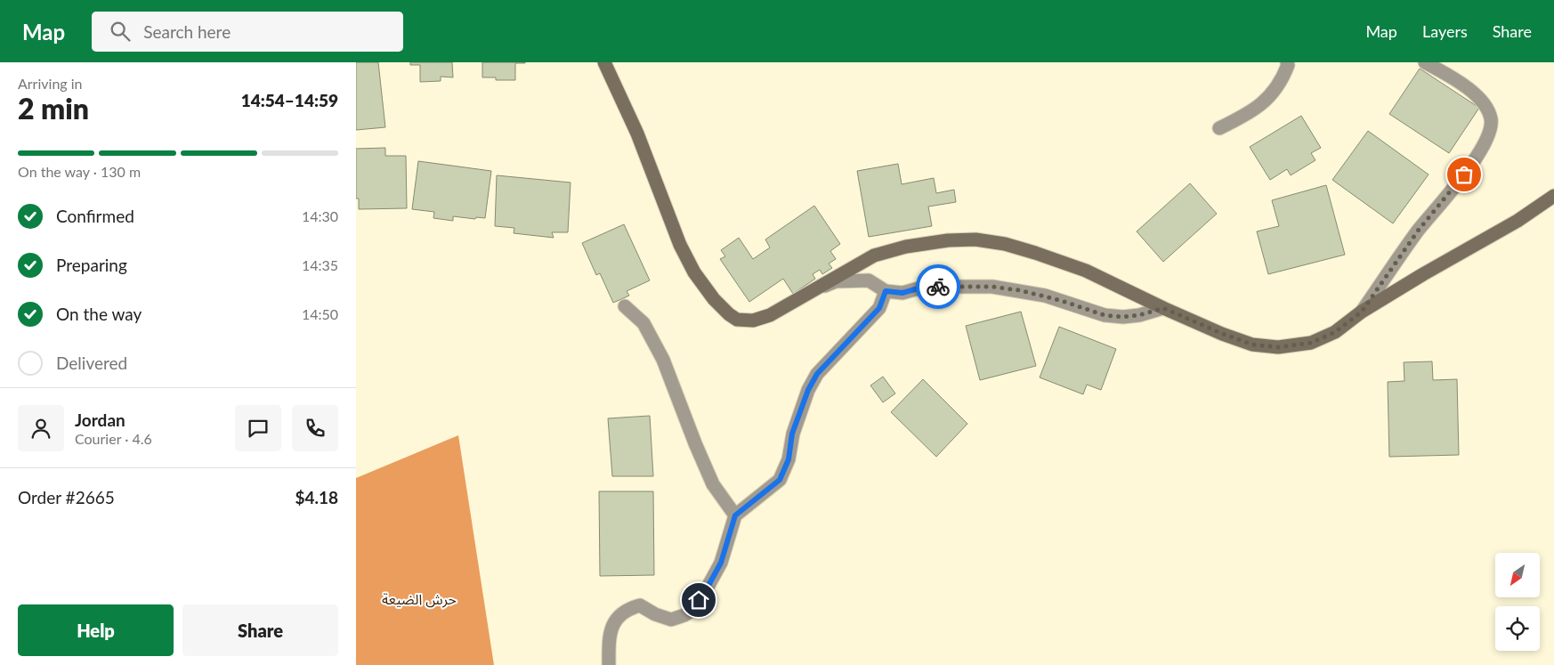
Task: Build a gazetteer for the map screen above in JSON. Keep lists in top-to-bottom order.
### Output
{
  "parks": ["حرش الضيعة"],
  "north": "bottom left",
  "page": {
    "header": "Map",
    "search": "Search here",
    "nav": ["Map", "Layers", "Share"],
    "heading": ["2 min", "Arriving in", "14:54–14:59"],
    "panel": [
      "Jordan",
      "Courier · 4.6",
      "Order #2665",
      "$4.18"
    ],
    "bar": "On the way · 130 m",
    "list": [
      ["Confirmed", "14:30"],
      ["Preparing", "14:35"],
      ["On the way", "14:50"],
      "Delivered"
    ],
    "buttons": ["Help", "Share"]
  }
}
